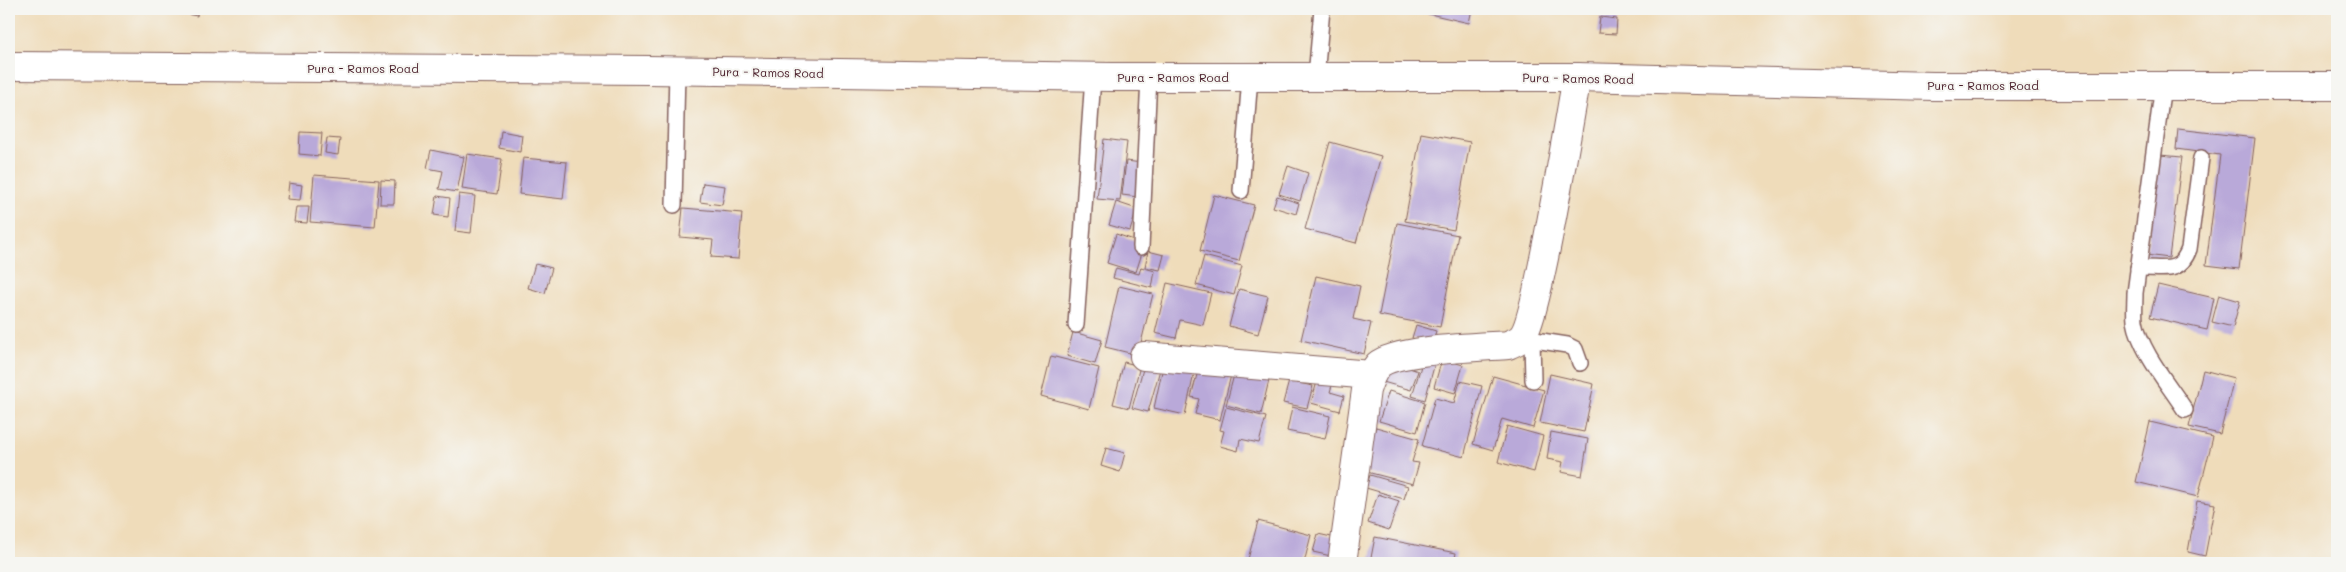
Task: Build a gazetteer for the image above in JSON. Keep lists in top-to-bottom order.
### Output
{
  "streets": {
    "main road": ["Pura - Ramos Road"]
  }
}
